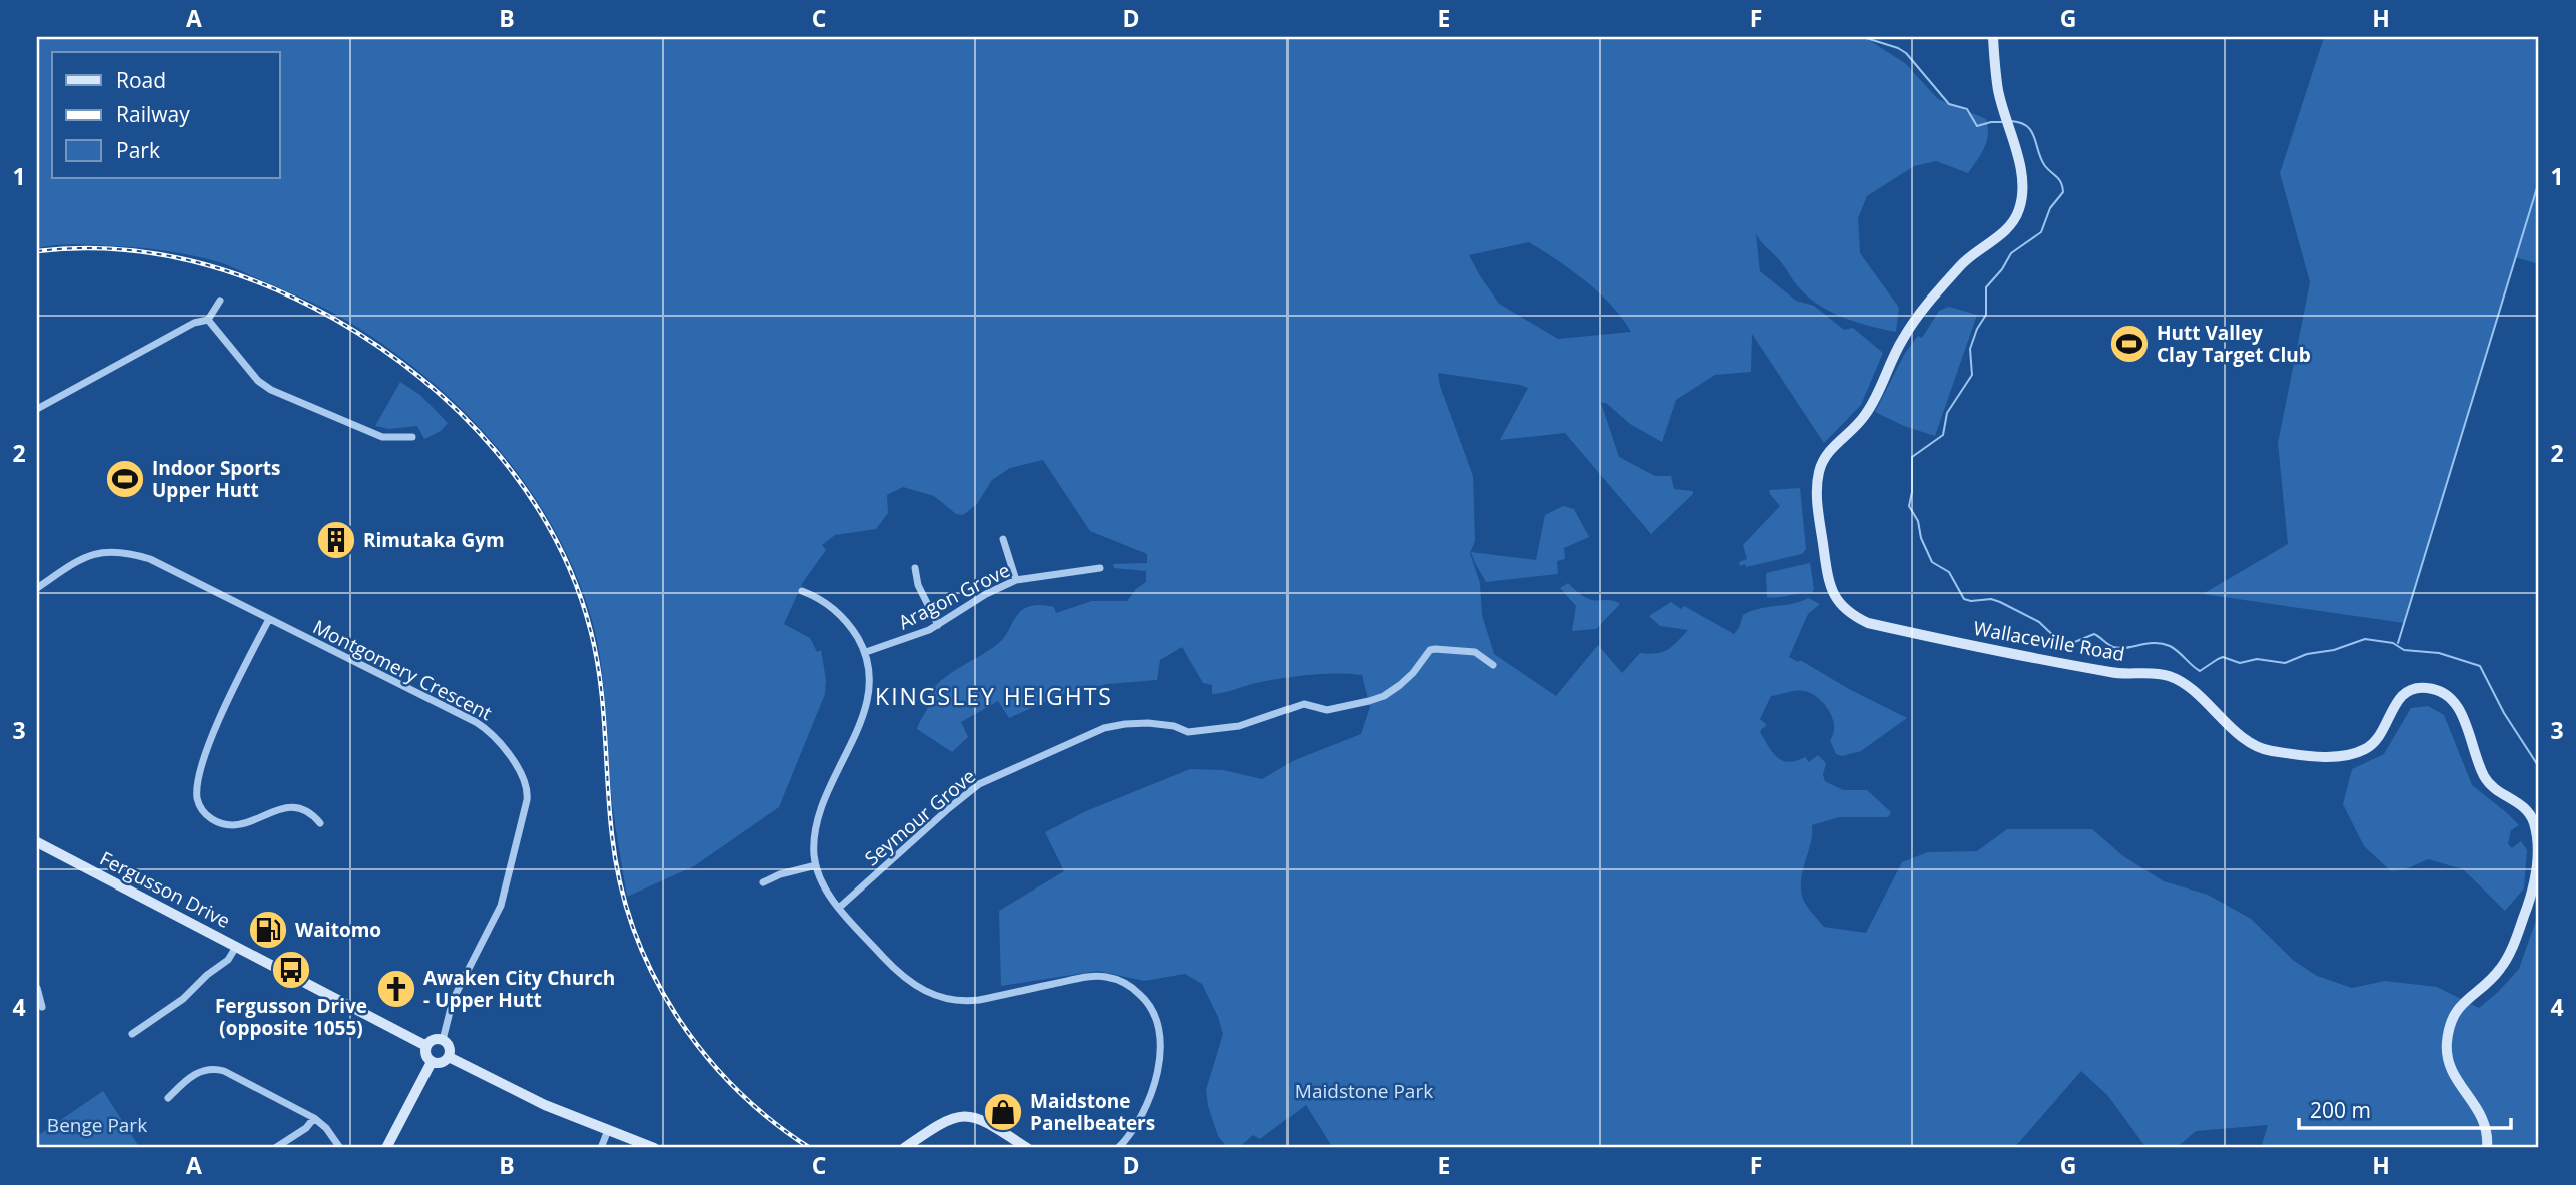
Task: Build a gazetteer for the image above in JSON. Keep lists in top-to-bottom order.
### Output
{
  "streets": {
    "street": [
      "Aragon Grove",
      "Wallaceville Road",
      "Montgomery Crescent",
      "Seymour Grove",
      "Fergusson Drive"
    ]
  },
  "crossings": [
    ["Montgomery Crescent", "Fergusson Drive"]
  ],
  "districts": ["KINGSLEY HEIGHTS"],
  "parks": ["Maidstone Park", "Benge Park"],
  "places": {
    "sports": ["Hutt Valley Clay Target Club", "Indoor Sports Upper Hutt"],
    "building": ["Rimutaka Gym"],
    "fuel station": ["Waitomo"],
    "bus stop": ["Fergusson Drive (opposite 1055)"],
    "church": ["Awaken City Church - Upper Hutt"],
    "shop": ["Maidstone Panelbeaters"]
  },
  "legend": ["Road", "Railway", "Park"],
  "scale_bar": "200 m",
  "grid": {
    "columns": [
      "A",
      "B",
      "C",
      "D",
      "E",
      "F",
      "G",
      "H"
    ],
    "rows": [
      "1",
      "2",
      "3",
      "4"
    ]
  }
}
